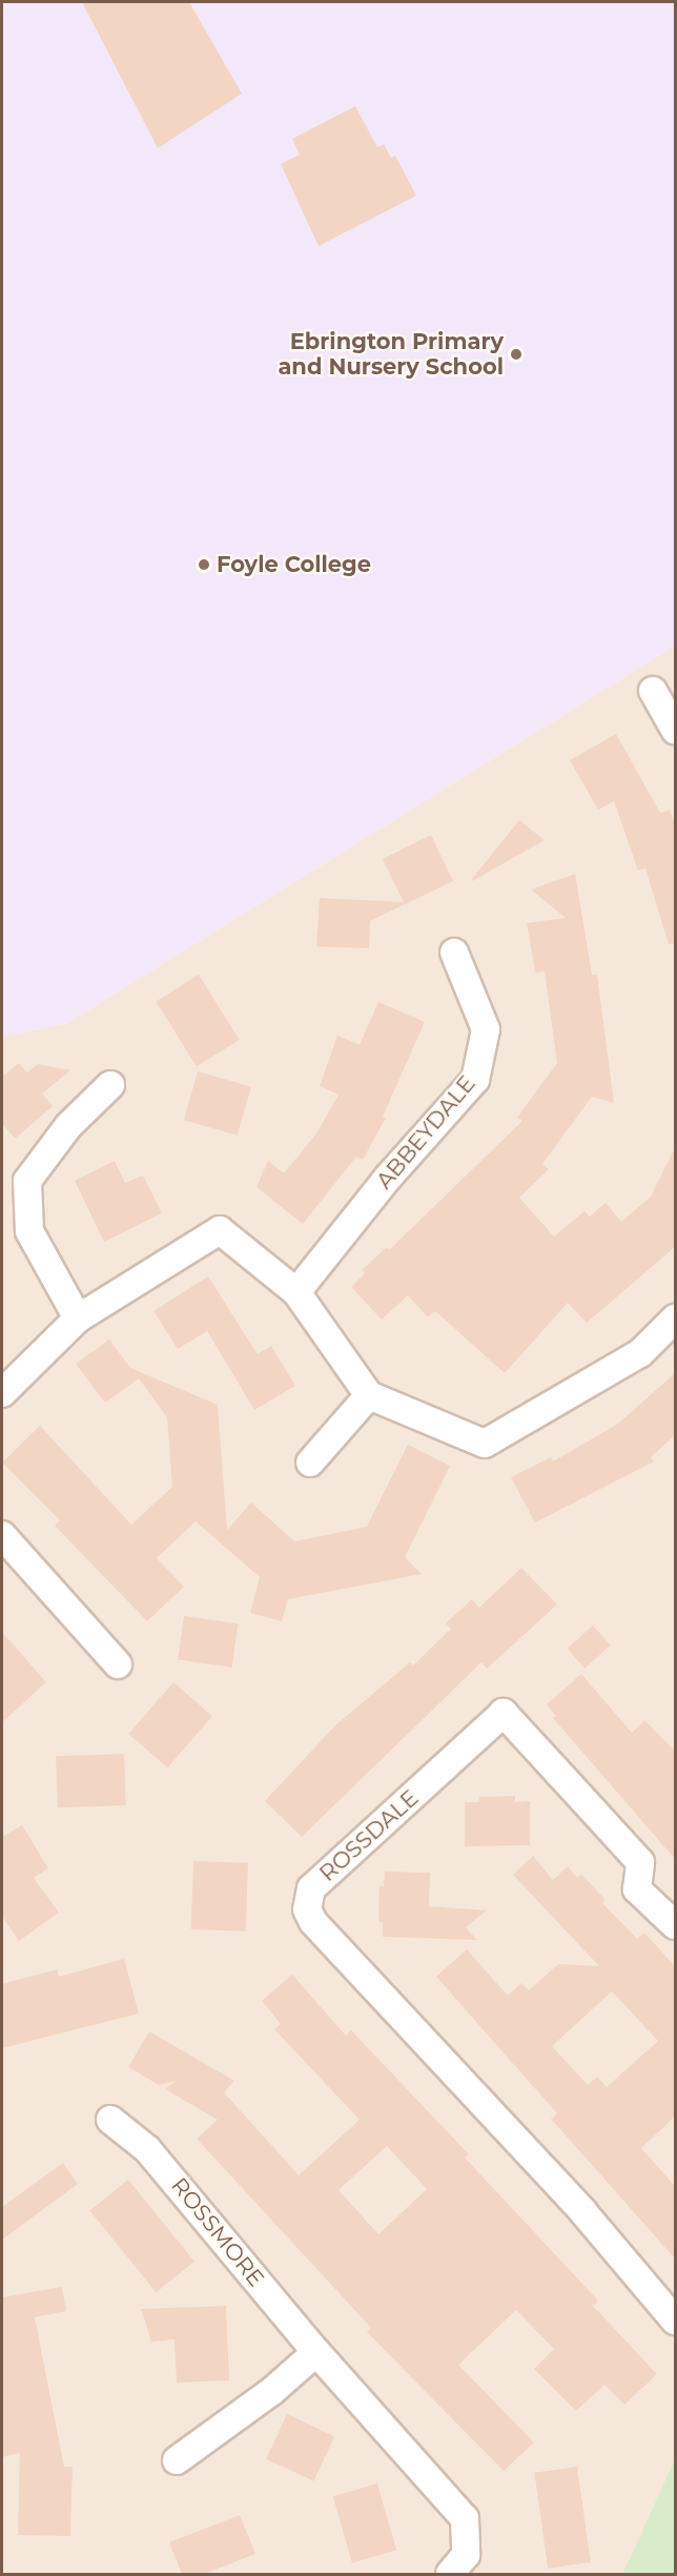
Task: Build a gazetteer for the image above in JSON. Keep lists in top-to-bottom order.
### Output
{
  "streets": {
    "street": ["ABBEYDALE", "ROSSDALE", "ROSSMORE"]
  },
  "places": ["Ebrington Primary and Nursery School", "Foyle College"]
}
